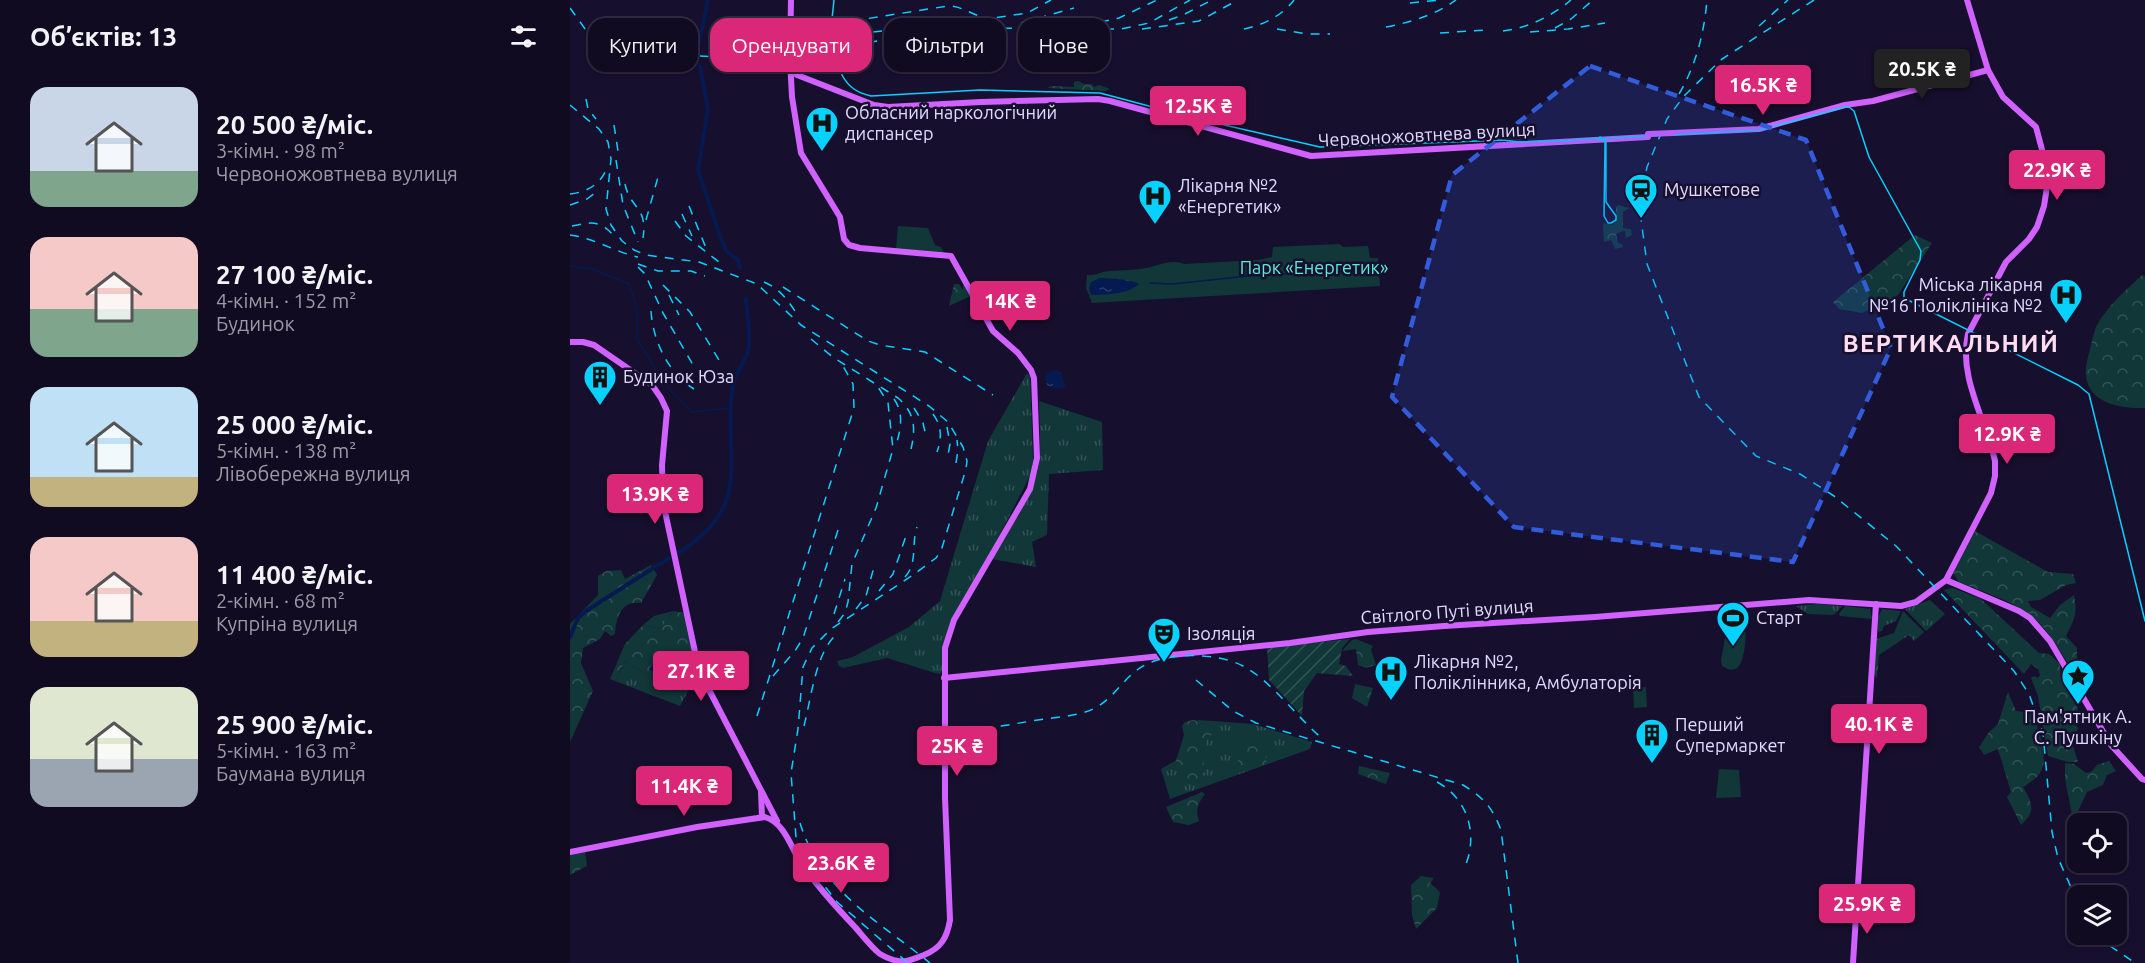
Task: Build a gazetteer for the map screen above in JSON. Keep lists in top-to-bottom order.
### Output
{
  "streets": {
    "main road": ["Червоножовтнева вулиця", "Світлого Путі вулиця"]
  },
  "districts": ["ВЕРТИКАЛЬНИЙ"],
  "parks": ["Парк «Енергетик»"],
  "places": {
    "hospital": [
      "Обласний наркологічний диспансер",
      "Лікарня №2 «Енергетик»",
      "Міська лікарня №16 Поліклініка №2",
      "Лікарня №2, Поліклінника, Амбулаторія"
    ],
    "station": ["Мушкетове"],
    "building": ["Будинок Юза", "Перший Супермаркет"],
    "sports": ["Старт"],
    "theatre": ["Ізоляція"],
    "place": ["Пам'ятник А. С. Пушкіну"]
  },
  "page": {
    "heading": "Об’єктів: 13",
    "chip": [
      "Купити",
      "Орендувати",
      "Фільтри",
      "Нове"
    ],
    "price": [
      "20.5K ₴",
      "16.5K ₴",
      "12.5K ₴",
      "22.9K ₴",
      "14K ₴",
      "12.9K ₴",
      "13.9K ₴",
      "27.1K ₴",
      "40.1K ₴",
      "25K ₴",
      "11.4K ₴",
      "23.6K ₴",
      "25.9K ₴"
    ],
    "list": [
      {
        "name": "20 500 ₴/міс.",
        "note": "3-кімн. · 98 m² · Червоножовтнева вулиця"
      },
      {
        "name": "27 100 ₴/міс.",
        "note": "4-кімн. · 152 m² · Будинок"
      },
      {
        "name": "25 000 ₴/міс.",
        "note": "5-кімн. · 138 m² · Лівобережна вулиця"
      },
      {
        "name": "11 400 ₴/міс.",
        "note": "2-кімн. · 68 m² · Купріна вулиця"
      },
      {
        "name": "25 900 ₴/міс.",
        "note": "5-кімн. · 163 m² · Баумана вулиця"
      }
    ]
  }
}
